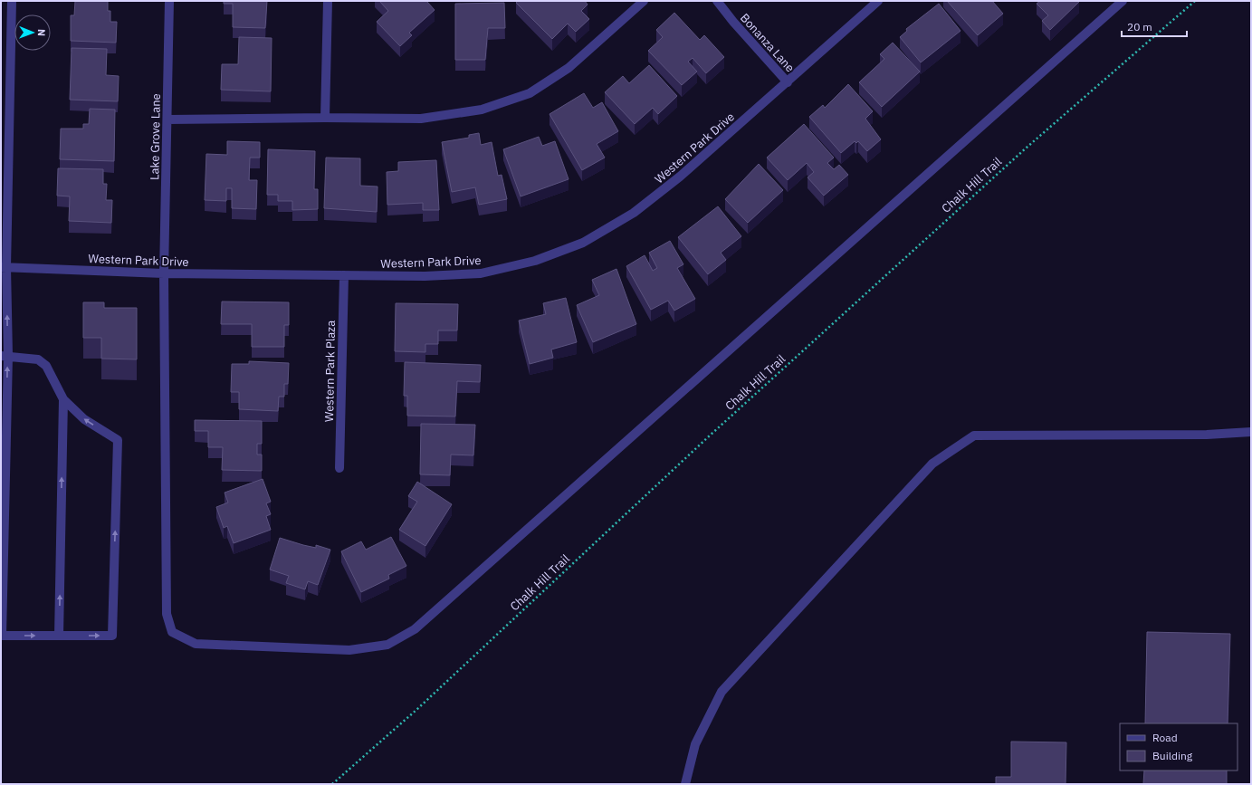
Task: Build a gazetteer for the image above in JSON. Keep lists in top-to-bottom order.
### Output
{
  "streets": {
    "street": [
      "Bonanza Lane",
      "Lake Grove Lane",
      "Western Park Drive",
      "Western Park Plaza"
    ],
    "path": ["Chalk Hill Trail"]
  },
  "crossings": [
    ["Bonanza Lane", "Western Park Drive"],
    ["Lake Grove Lane", "Western Park Drive"],
    ["Western Park Drive", "Western Park Plaza"]
  ],
  "legend": ["Road", "Building"],
  "scale_bar": "20 m",
  "north": "right"
}
